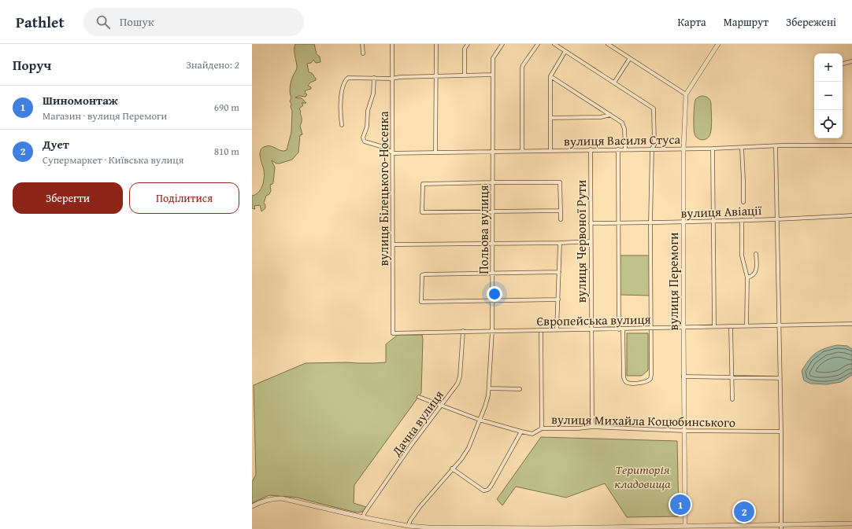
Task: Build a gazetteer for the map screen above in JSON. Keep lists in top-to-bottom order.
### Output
{
  "streets": {
    "street": [
      "вулиця Василя Стуса",
      "вулиця Білецького-Носенка",
      "вулиця Авіації",
      "Польова вулиця",
      "вулиця Червоної Рути",
      "вулиця Перемоги",
      "Європейська вулиця",
      "вулиця Михайла Коцюбинського",
      "Дачна вулиця"
    ]
  },
  "crossings": [
    ["вулиця Василя Стуса", "вулиця Білецького-Носенка"],
    ["вулиця Василя Стуса", "Польова вулиця"],
    ["вулиця Василя Стуса", "вулиця Червоної Рути"],
    ["вулиця Василя Стуса", "вулиця Перемоги"],
    ["вулиця Білецького-Носенка", "Європейська вулиця"],
    ["вулиця Авіації", "вулиця Червоної Рути"],
    ["вулиця Авіації", "вулиця Перемоги"],
    ["Польова вулиця", "Європейська вулиця"],
    ["Польова вулиця", "вулиця Михайла Коцюбинського"],
    ["вулиця Червоної Рути", "Європейська вулиця"],
    ["вулиця Червоної Рути", "вулиця Михайла Коцюбинського"],
    ["вулиця Перемоги", "Європейська вулиця"],
    ["вулиця Перемоги", "вулиця Михайла Коцюбинського"],
    ["Європейська вулиця", "Дачна вулиця"],
    ["вулиця Михайла Коцюбинського", "Дачна вулиця"]
  ],
  "parks": ["Територія кладовища"],
  "page": {
    "header": "Pathlet",
    "search": "Пошук",
    "nav": ["Карта", "Маршрут", "Збережені"],
    "heading": ["Поруч", "Знайдено: 2"],
    "map_buttons": ["+", "−"],
    "list": [
      {
        "mark": "1",
        "name": "Шиномонтаж",
        "note": "Магазин · вулиця Перемоги",
        "value": "690 m"
      },
      {
        "mark": "2",
        "name": "Дует",
        "note": "Супермаркет · Київська вулиця",
        "value": "810 m"
      }
    ],
    "buttons": ["Зберегти", "Поділитися"],
    "pins": ["1", "2"]
  }
}
